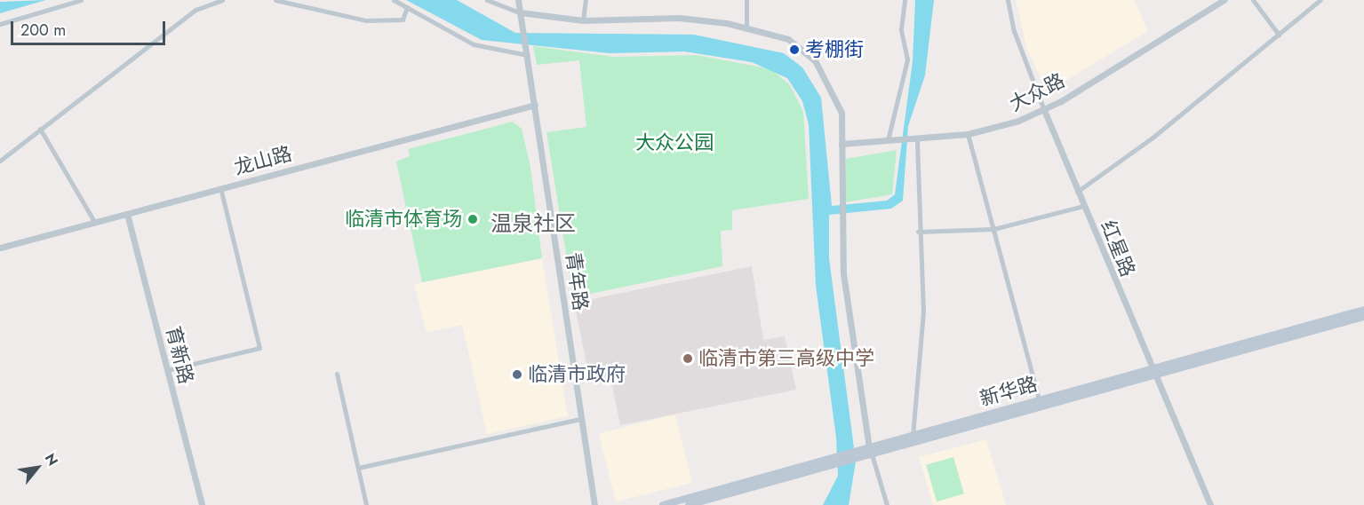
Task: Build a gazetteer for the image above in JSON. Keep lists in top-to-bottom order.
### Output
{
  "streets": {
    "main road": ["新华路"],
    "street": [
      "大众路",
      "龙山路",
      "红星路",
      "青年路",
      "育新路"
    ]
  },
  "crossings": [
    ["大众路", "红星路"],
    ["龙山路", "青年路"],
    ["龙山路", "育新路"],
    ["红星路", "新华路"]
  ],
  "districts": ["温泉社区"],
  "parks": ["大众公园"],
  "places": [
    "考棚街",
    "临清市体育场",
    "临清市第三高级中学",
    "临清市政府"
  ],
  "scale_bar": "200 m",
  "north": "top right"
}
